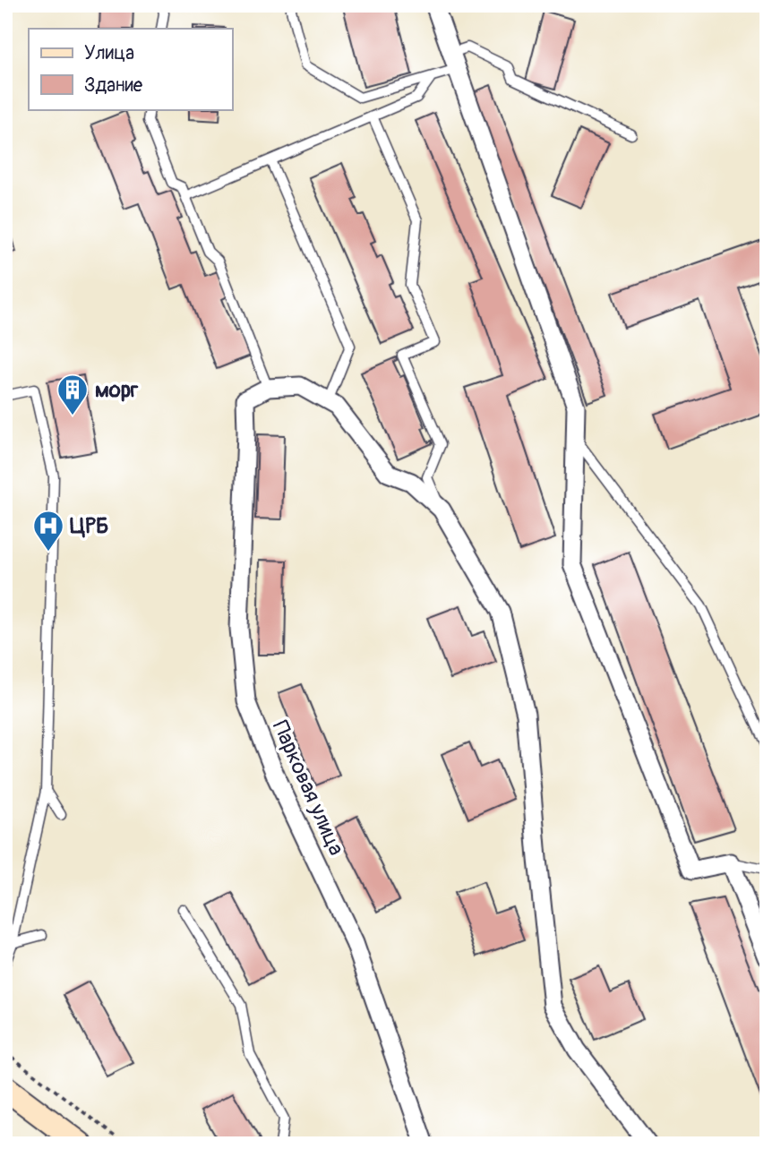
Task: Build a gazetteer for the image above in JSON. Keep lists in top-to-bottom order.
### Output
{
  "streets": {
    "street": ["Парковая улица"]
  },
  "places": {
    "building": ["морг"],
    "hospital": ["ЦРБ"]
  },
  "legend": ["Улица", "Здание"]
}
